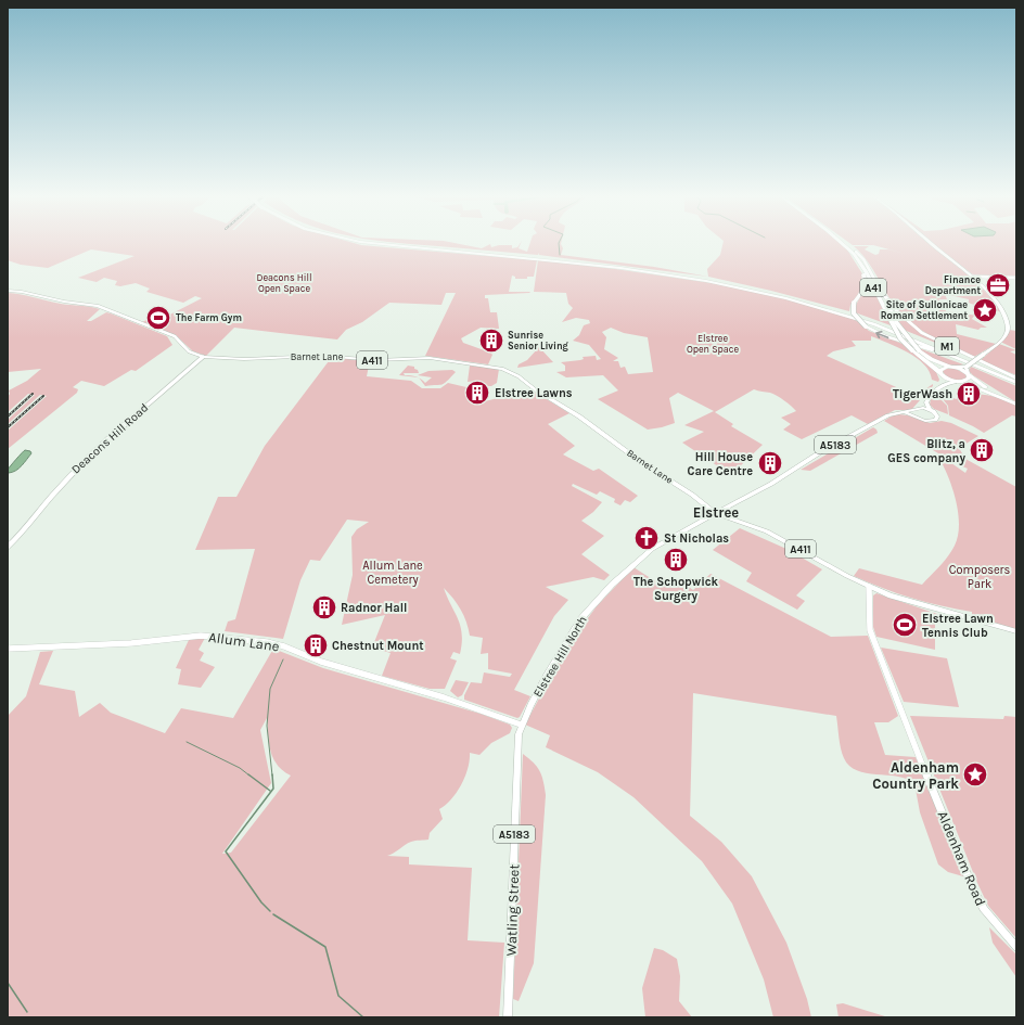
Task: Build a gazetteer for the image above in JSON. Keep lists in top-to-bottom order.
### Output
{
  "streets": {
    "highway": ["A41", "M1"],
    "main road": [
      "Barnet Lane",
      "A411",
      "A5183",
      "Elstree Hill North",
      "Watling Street"
    ],
    "street": ["Deacons Hill Road", "Allum Lane", "Aldenham Road"]
  },
  "crossings": [
    ["A41", "M1"],
    ["Barnet Lane", "Deacons Hill Road"],
    ["Barnet Lane", "A5183"],
    ["Barnet Lane", "Elstree Hill North"],
    ["A411", "Aldenham Road"],
    ["A5183", "Elstree Hill North"],
    ["Allum Lane", "Elstree Hill North"],
    ["Allum Lane", "Watling Street"],
    ["Elstree Hill North", "Watling Street"]
  ],
  "districts": ["Elstree"],
  "parks": [
    "Deacons Hill Open Space",
    "Elstree Open Space",
    "Allum Lane Cemetery",
    "Composers Park"
  ],
  "places": {
    "office": ["Finance Department"],
    "place": ["Site of Sullonicae Roman Settlement", "Aldenham Country Park"],
    "sports": ["The Farm Gym", "Elstree Lawn Tennis Club"],
    "building": [
      "Sunrise Senior Living",
      "Elstree Lawns",
      "TigerWash",
      "Blitz, a GES company",
      "Hill House Care Centre",
      "The Schopwick Surgery",
      "Radnor Hall",
      "Chestnut Mount"
    ],
    "church": ["St Nicholas"]
  }
}
